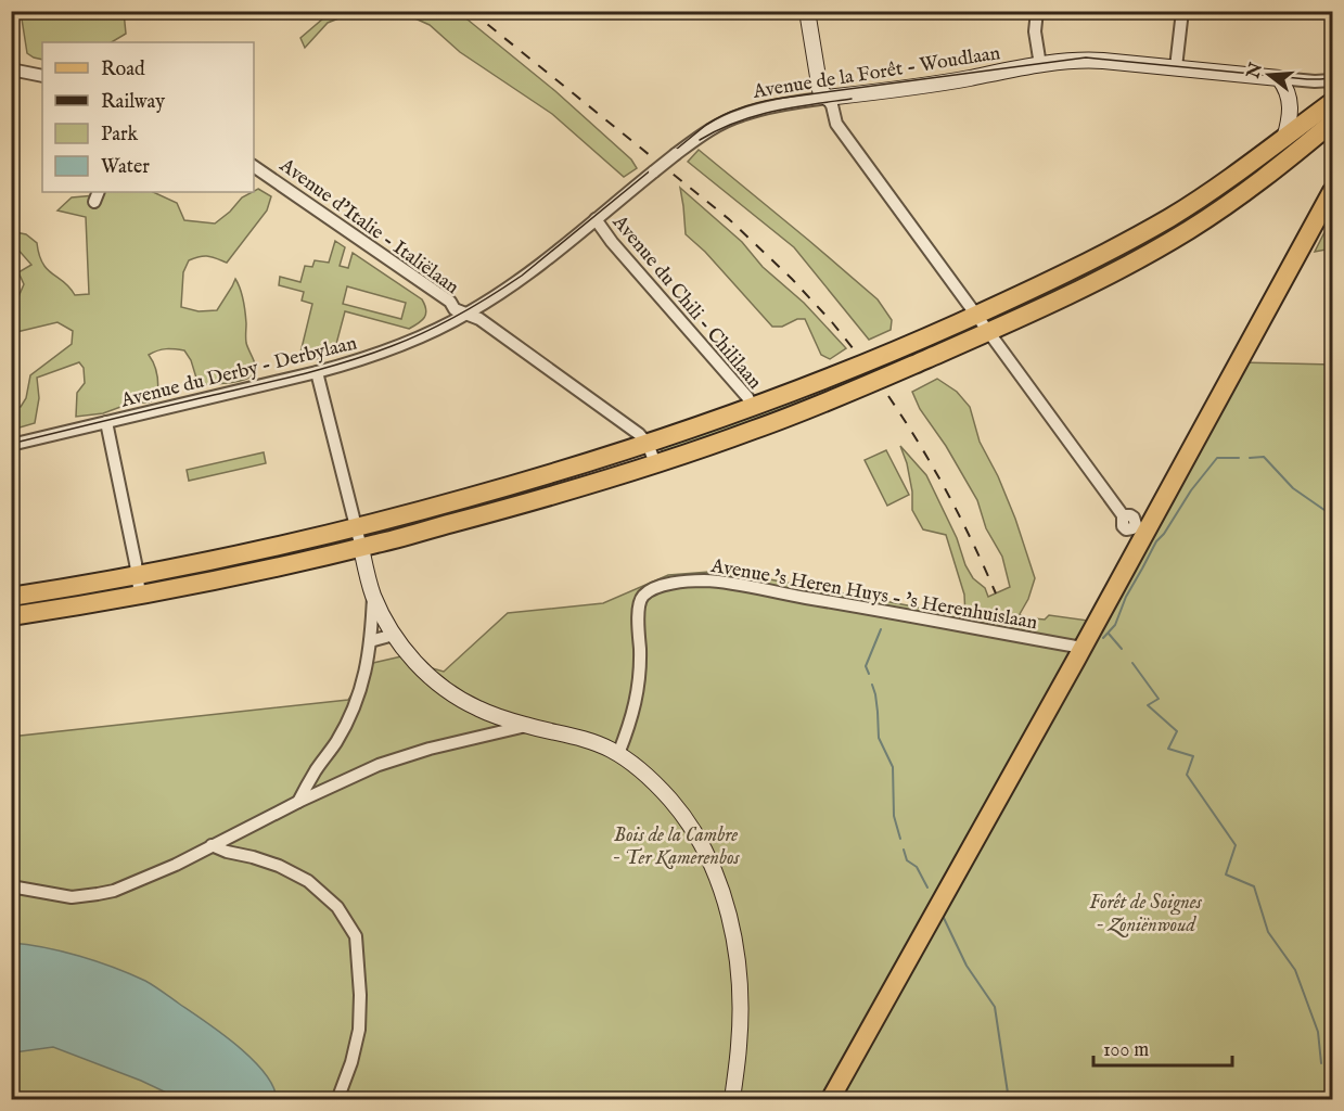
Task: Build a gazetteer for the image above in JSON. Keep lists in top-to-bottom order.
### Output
{
  "streets": {
    "street": [
      "Avenue de la Forêt - Woudlaan",
      "Avenue d'Italie - Italiëlaan",
      "Avenue du Chili - Chililaan",
      "Avenue du Derby - Derbylaan",
      "Avenue 's Heren Huys - 's Herenhuislaan"
    ]
  },
  "crossings": [
    ["Avenue de la Forêt - Woudlaan", "Avenue d'Italie - Italiëlaan"],
    ["Avenue de la Forêt - Woudlaan", "Avenue du Chili - Chililaan"],
    ["Avenue de la Forêt - Woudlaan", "Avenue du Derby - Derbylaan"],
    ["Avenue d'Italie - Italiëlaan", "Avenue du Derby - Derbylaan"]
  ],
  "parks": ["Bois de la Cambre - Ter Kamerenbos", "Forêt de Soignes - Zoniënwoud"],
  "legend": [
    "Road",
    "Railway",
    "Park",
    "Water"
  ],
  "scale_bar": "100 m",
  "north": "left"
}
